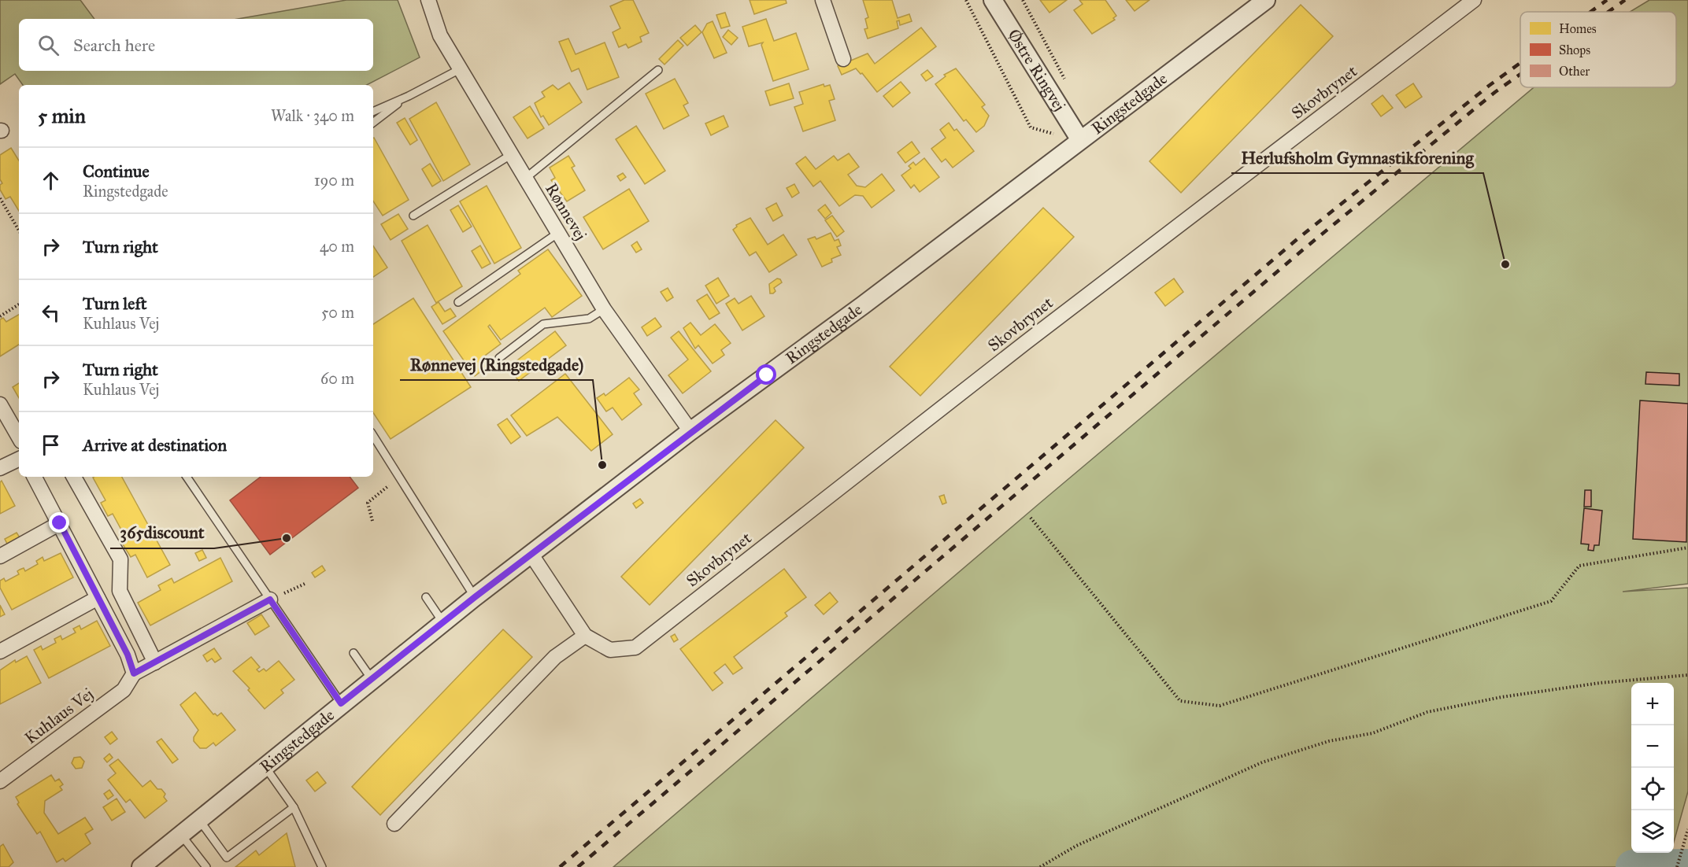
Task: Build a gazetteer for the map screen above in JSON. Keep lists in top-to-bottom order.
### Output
{
  "streets": {
    "street": [
      "Østre Ringvej",
      "Skovbrynet",
      "Ringstedgade",
      "Rønnevej",
      "Kuhlaus Vej"
    ]
  },
  "crossings": [
    ["Østre Ringvej", "Ringstedgade"],
    ["Skovbrynet", "Ringstedgade"],
    ["Ringstedgade", "Rønnevej"]
  ],
  "places": ["Herlufsholm Gymnastikforening", "Rønnevej (Ringstedgade)", "365discount"],
  "legend": ["Homes", "Shops", "Other"],
  "page": {
    "search": "Search here",
    "heading": ["5 min", "Walk · 340 m"],
    "list": [
      ["Continue", "Ringstedgade", "190 m"],
      ["Turn right", "40 m"],
      ["Turn left", "Kuhlaus Vej", "50 m"],
      ["Turn right", "Kuhlaus Vej", "60 m"],
      "Arrive at destination"
    ],
    "map_buttons": ["+", "−"]
  }
}
